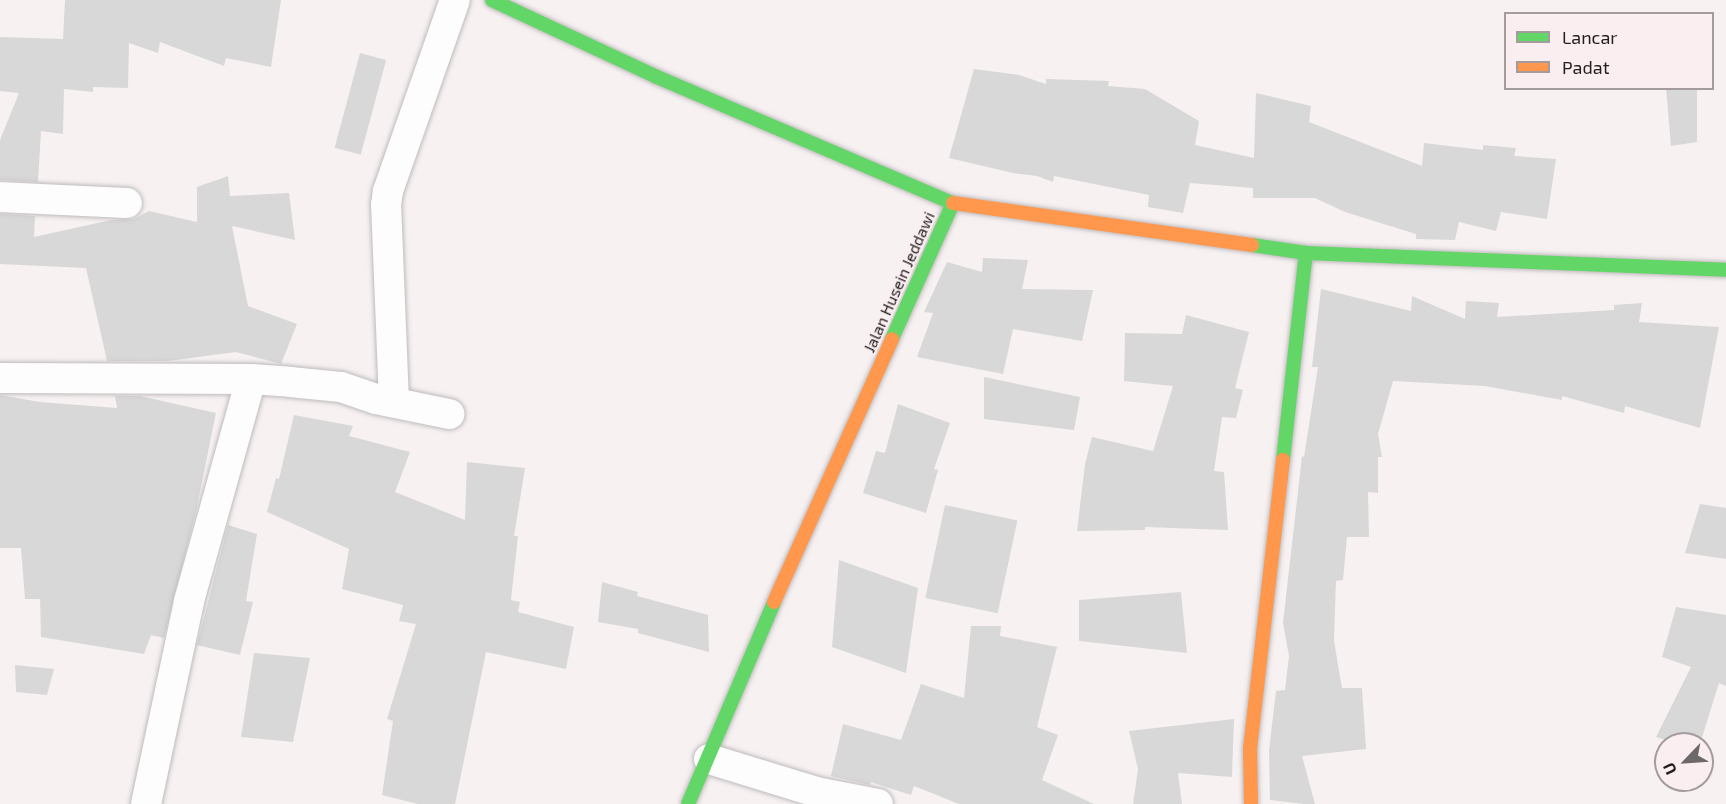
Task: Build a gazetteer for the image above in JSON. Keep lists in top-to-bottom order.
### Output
{
  "streets": {
    "street": ["Jalan Husein Jeddawi"]
  },
  "legend": ["Lancar", "Padat"],
  "north": "bottom left"
}
